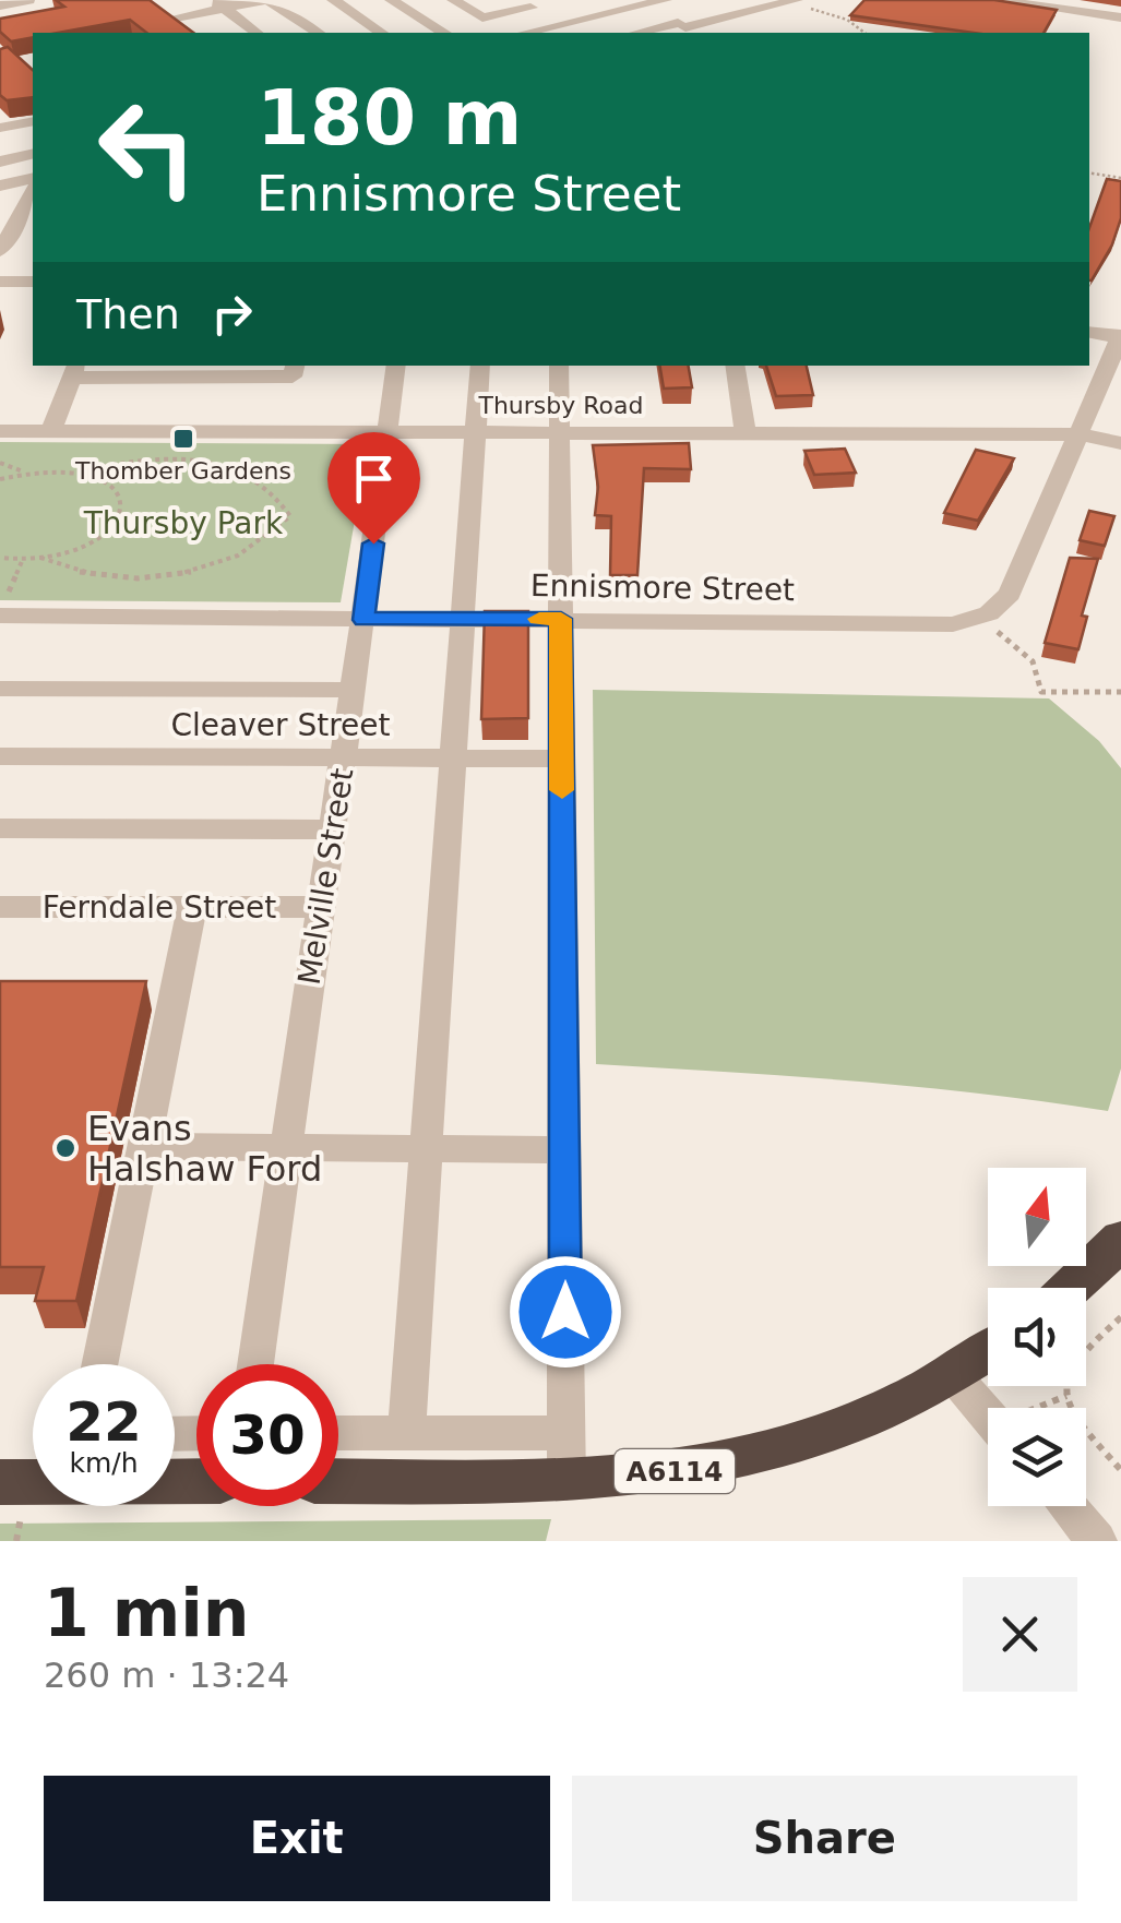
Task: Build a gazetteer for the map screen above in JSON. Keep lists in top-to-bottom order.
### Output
{
  "streets": {
    "highway": ["A6114"],
    "street": [
      "Thursby Road",
      "Ennismore Street",
      "Cleaver Street",
      "Melville Street",
      "Ferndale Street"
    ]
  },
  "crossings": [
    ["Thursby Road", "Melville Street"],
    ["Ennismore Street", "Melville Street"],
    ["Cleaver Street", "Melville Street"],
    ["Melville Street", "Ferndale Street"]
  ],
  "parks": ["Thursby Park"],
  "places": {
    "transit": ["Thomber Gardens"],
    "other": ["Evans Halshaw Ford"]
  },
  "north": "top",
  "page": {
    "turn": ["180 m", "Ennismore Street"],
    "then": "Then",
    "speed": "22 km/h",
    "limit": "30",
    "heading": ["1 min", "260 m · 13:24"],
    "buttons": ["Exit", "Share"]
  }
}
